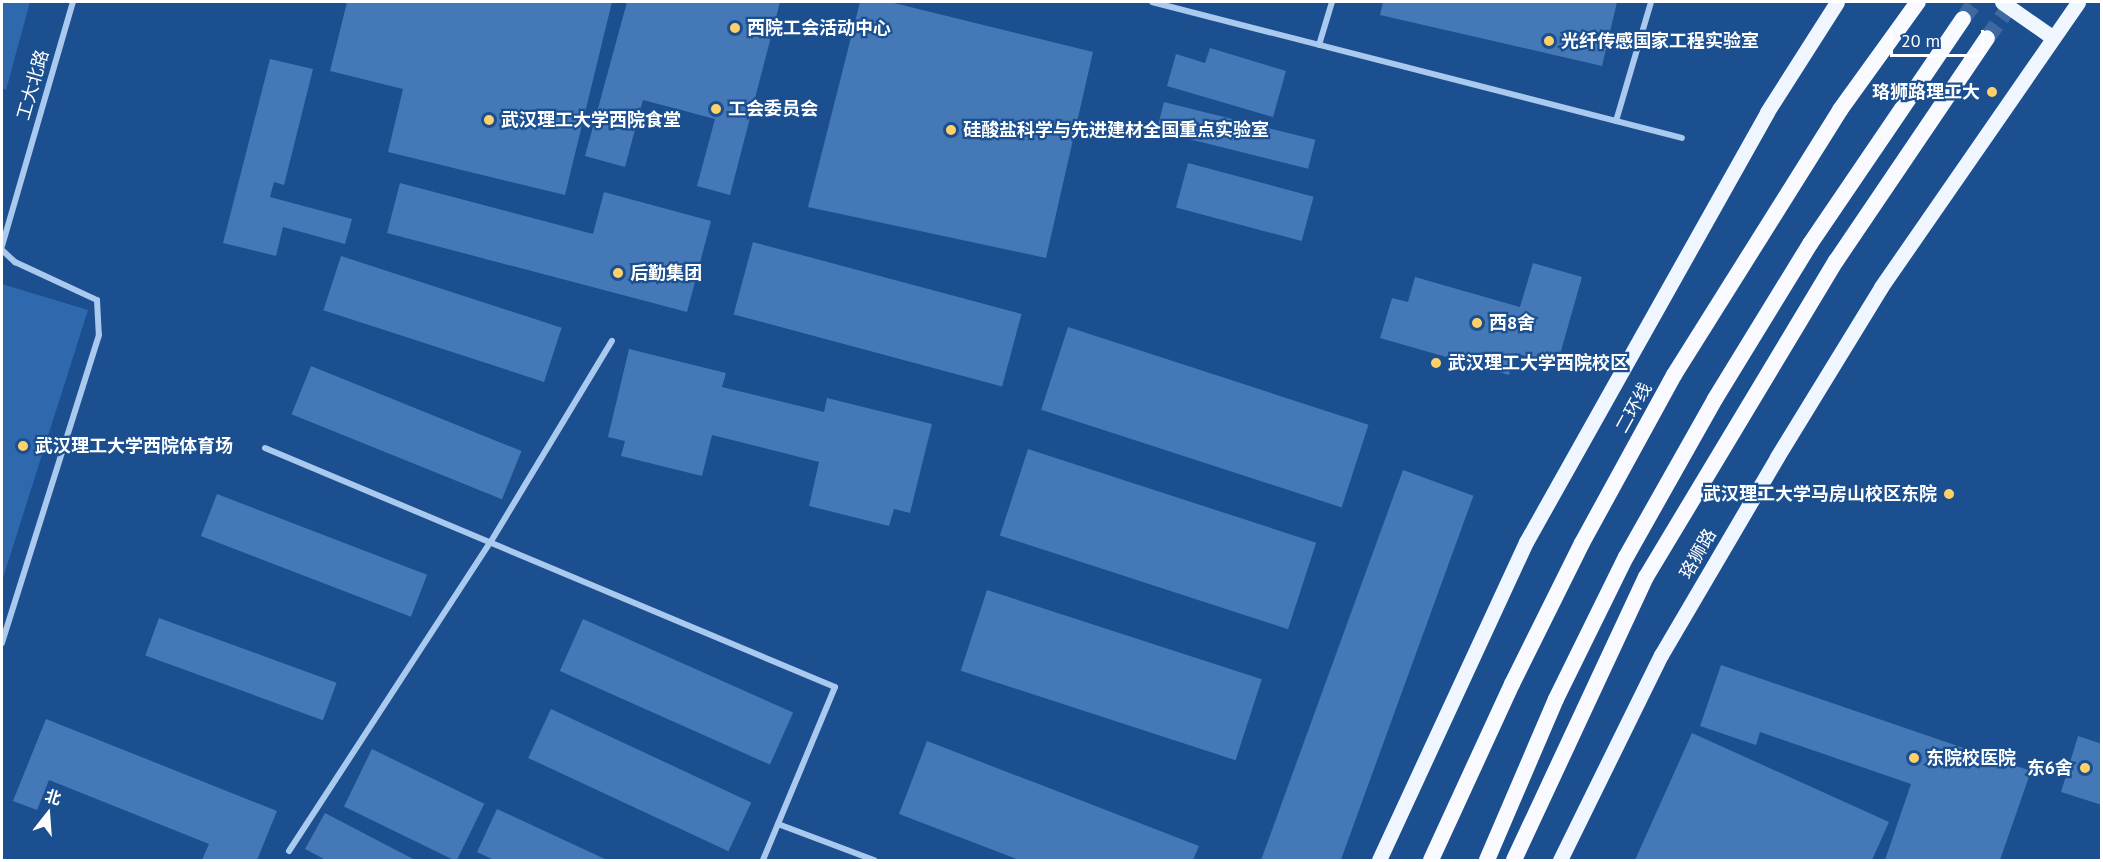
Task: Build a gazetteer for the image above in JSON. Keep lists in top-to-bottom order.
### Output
{
  "streets": {
    "highway": ["二环线"],
    "main road": ["珞狮路"],
    "street": ["工大北路"]
  },
  "places": [
    "西院工会活动中心",
    "光纤传感国家工程实验室",
    "珞狮路理工大",
    "工会委员会",
    "武汉理工大学西院食堂",
    "硅酸盐科学与先进建材全国重点实验室",
    "后勤集团",
    "西8舍",
    "武汉理工大学西院校区",
    "武汉理工大学西院体育场",
    "武汉理工大学马房山校区东院",
    "东院校医院",
    "东6舍"
  ],
  "scale_bar": "20 m",
  "north": "top"
}
